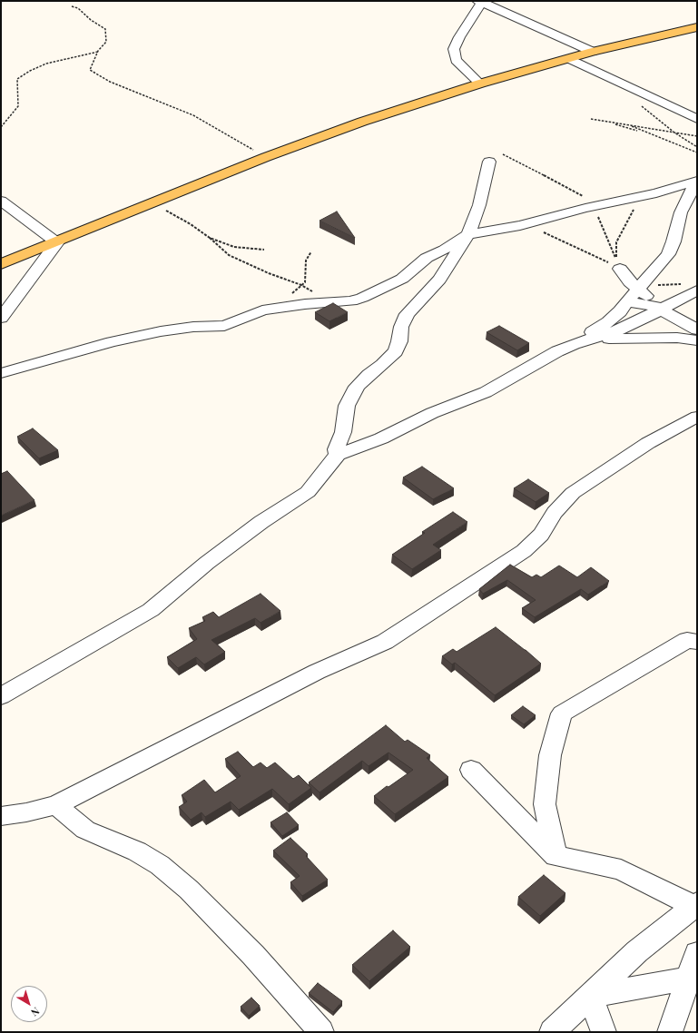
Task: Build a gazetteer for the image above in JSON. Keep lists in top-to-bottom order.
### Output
{
  "north": "bottom right"
}
